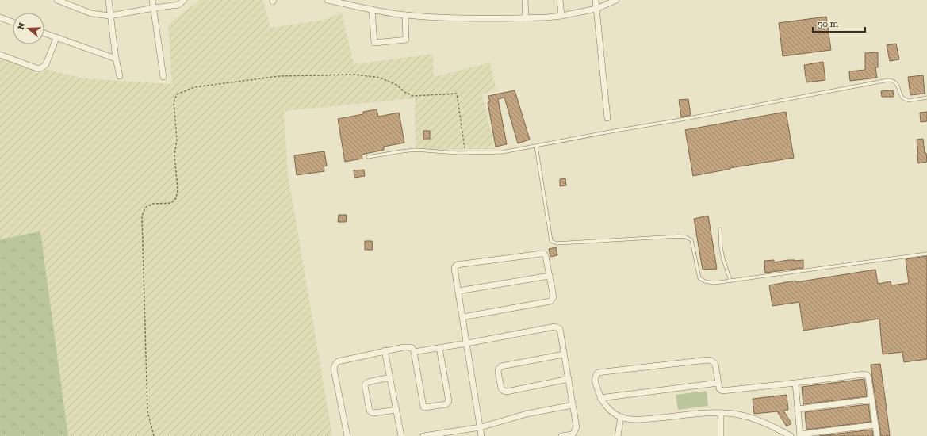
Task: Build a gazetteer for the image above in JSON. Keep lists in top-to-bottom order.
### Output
{
  "scale_bar": "50 m",
  "north": "left"
}
